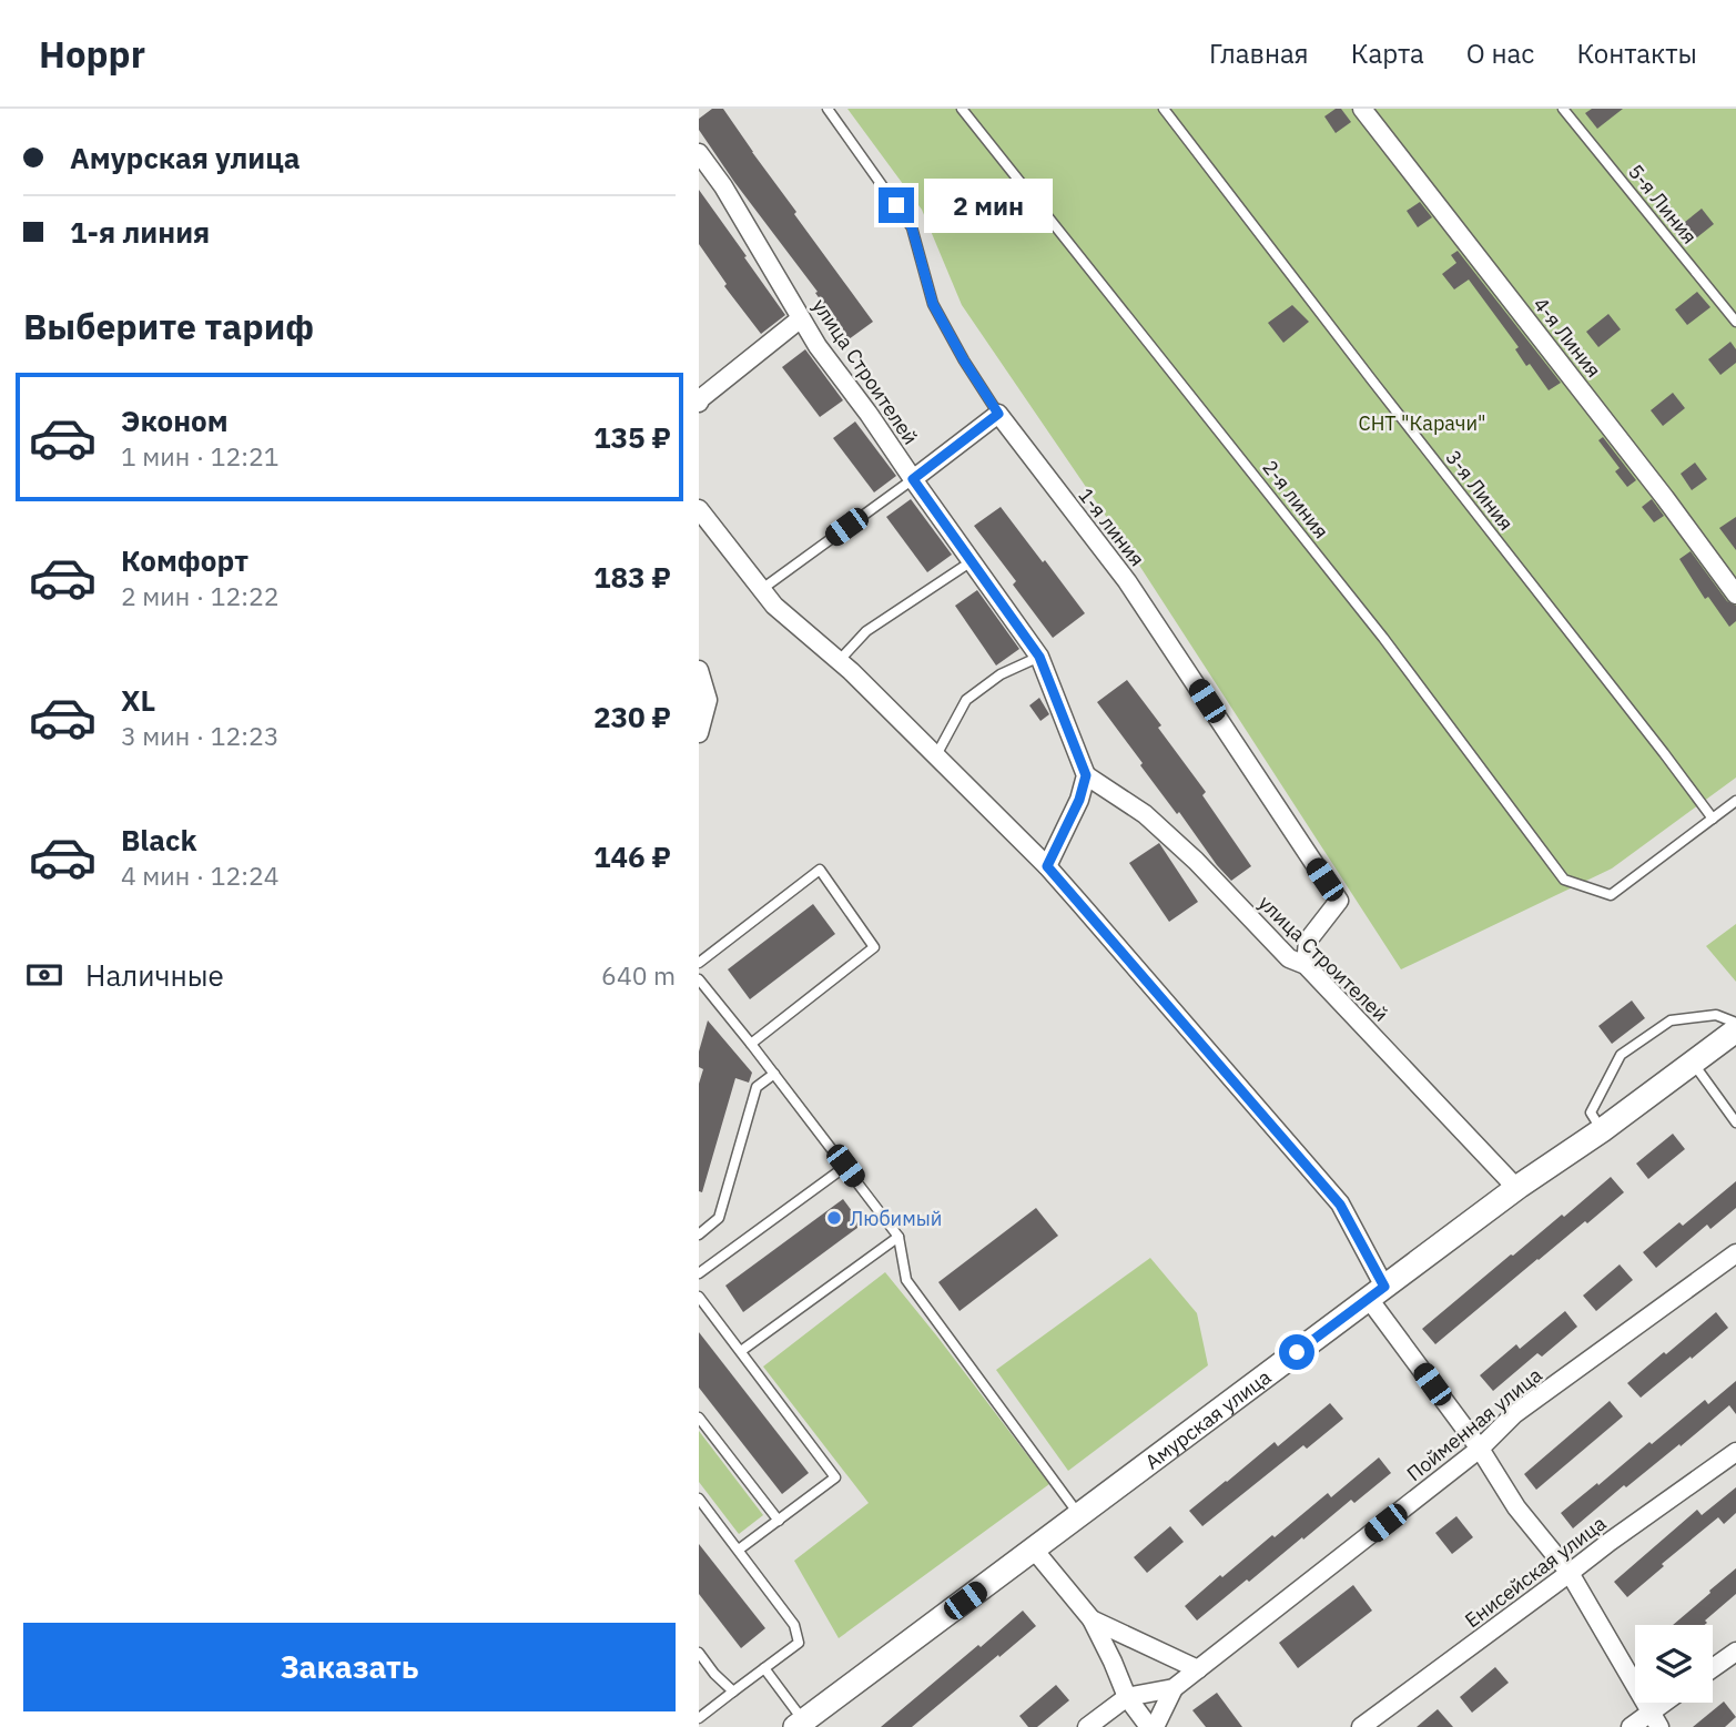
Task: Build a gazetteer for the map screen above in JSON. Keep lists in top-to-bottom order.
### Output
{
  "streets": {
    "street": [
      "4-я Линия",
      "улица Строителей",
      "1-я линия",
      "Амурская улица",
      "Пойменная улица",
      "Енисейская улица"
    ],
    "lane": ["5-я Линия", "3-я Линия", "2-я линия"]
  },
  "crossings": [
    ["улица Строителей", "1-я линия"],
    ["улица Строителей", "Амурская улица"],
    ["3-я Линия", "2-я линия"]
  ],
  "parks": ["СНТ \"Карачи\""],
  "places": ["Любимый"],
  "page": {
    "header": "Hoppr",
    "nav": [
      "Главная",
      "Карта",
      "О нас",
      "Контакты"
    ],
    "banner": ["Амурская улица", "1-я линия"],
    "bubble": "2 мин",
    "heading": "Выберите тариф",
    "list": [
      {
        "name": "Эконом",
        "note": "1 мин · 12:21",
        "value": "135 ₽"
      },
      {
        "name": "Комфорт",
        "note": "2 мин · 12:22",
        "value": "183 ₽"
      },
      {
        "name": "XL",
        "note": "3 мин · 12:23",
        "value": "230 ₽"
      },
      {
        "name": "Black",
        "note": "4 мин · 12:24",
        "value": "146 ₽"
      }
    ],
    "pay": ["Наличные", "640 m"],
    "buttons": "Заказать"
  }
}
